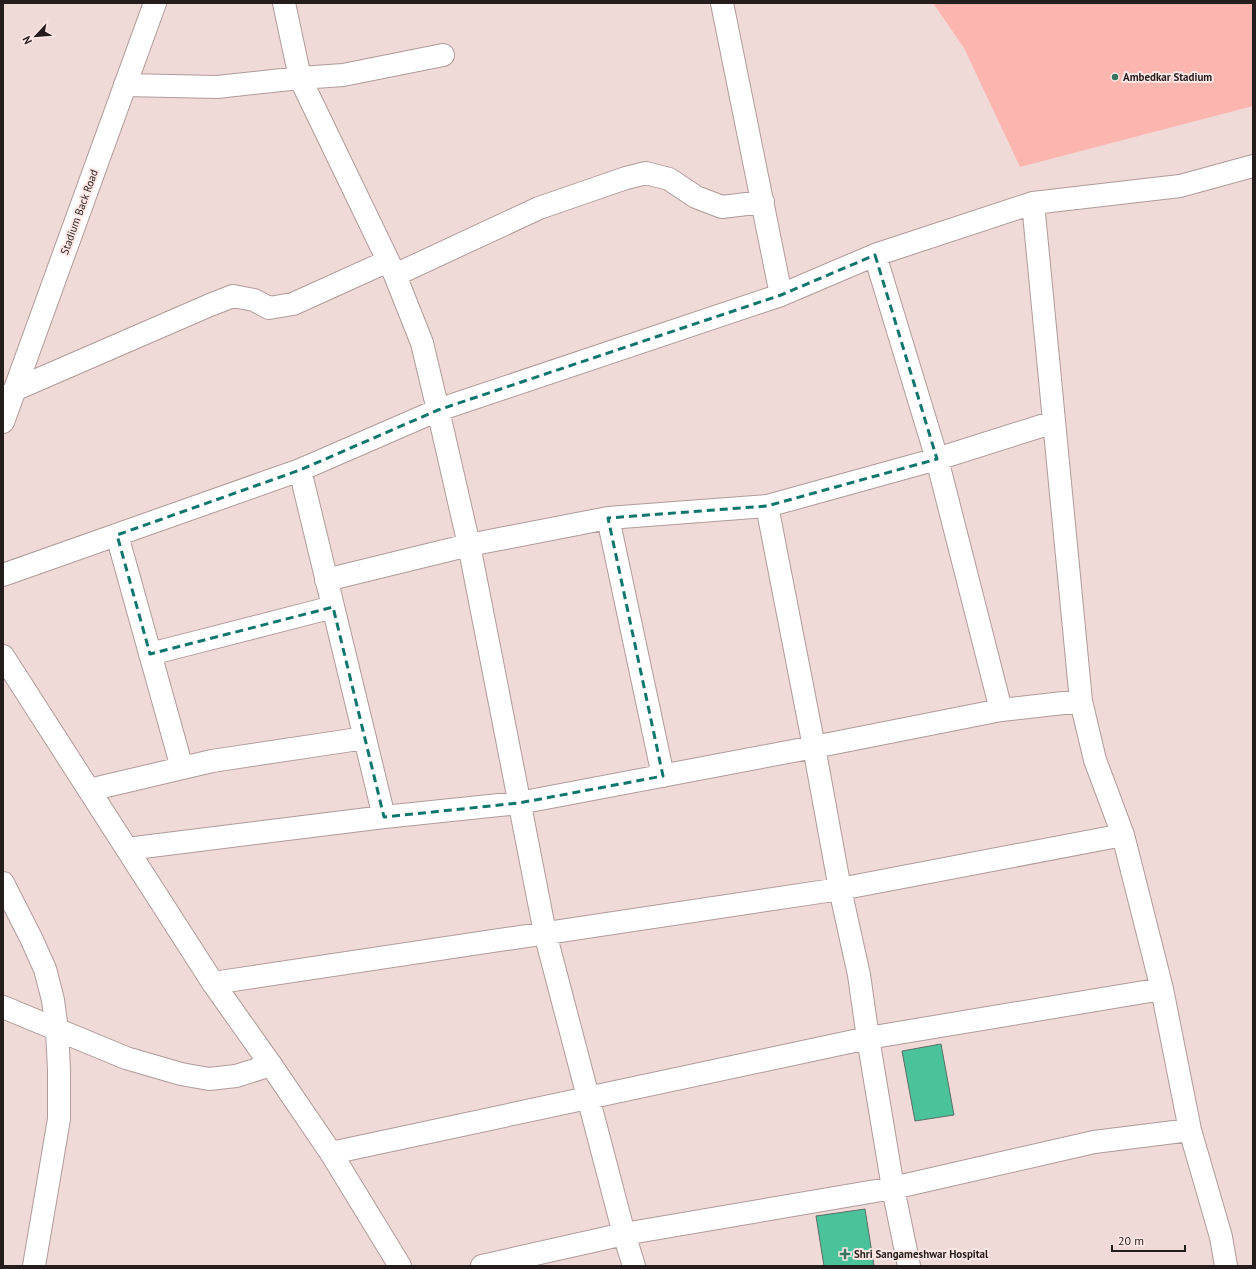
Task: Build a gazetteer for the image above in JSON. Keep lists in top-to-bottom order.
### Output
{
  "streets": {
    "street": ["Stadium Back Road"]
  },
  "places": {
    "other": ["Ambedkar Stadium"],
    "health": ["Shri Sangameshwar Hospital"]
  },
  "scale_bar": "20 m",
  "north": "bottom left"
}
